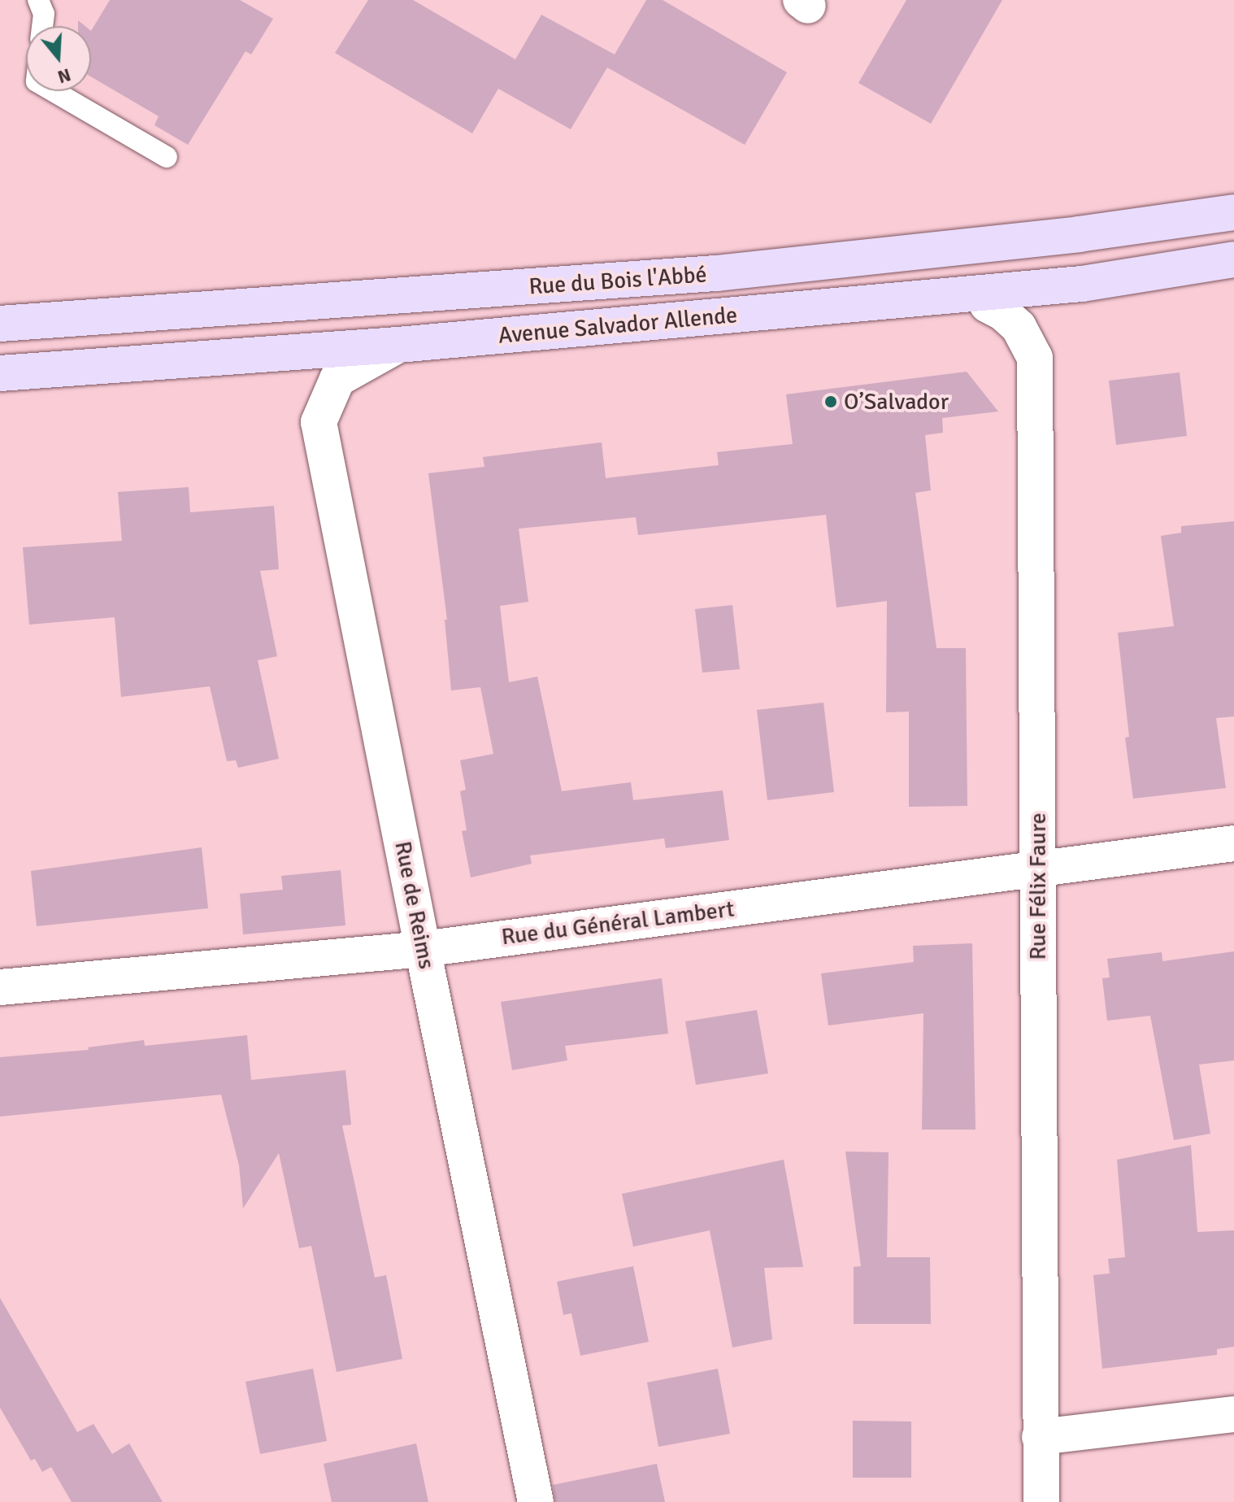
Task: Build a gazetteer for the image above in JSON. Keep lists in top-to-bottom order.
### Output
{
  "streets": {
    "main road": ["Rue du Bois l'Abbé", "Avenue Salvador Allende"],
    "street": ["Rue Félix Faure", "Rue de Reims", "Rue du Général Lambert"]
  },
  "crossings": [
    ["Avenue Salvador Allende", "Rue Félix Faure"],
    ["Avenue Salvador Allende", "Rue de Reims"],
    ["Rue Félix Faure", "Rue du Général Lambert"],
    ["Rue de Reims", "Rue du Général Lambert"]
  ],
  "places": ["O’Salvador"],
  "north": "bottom"
}
